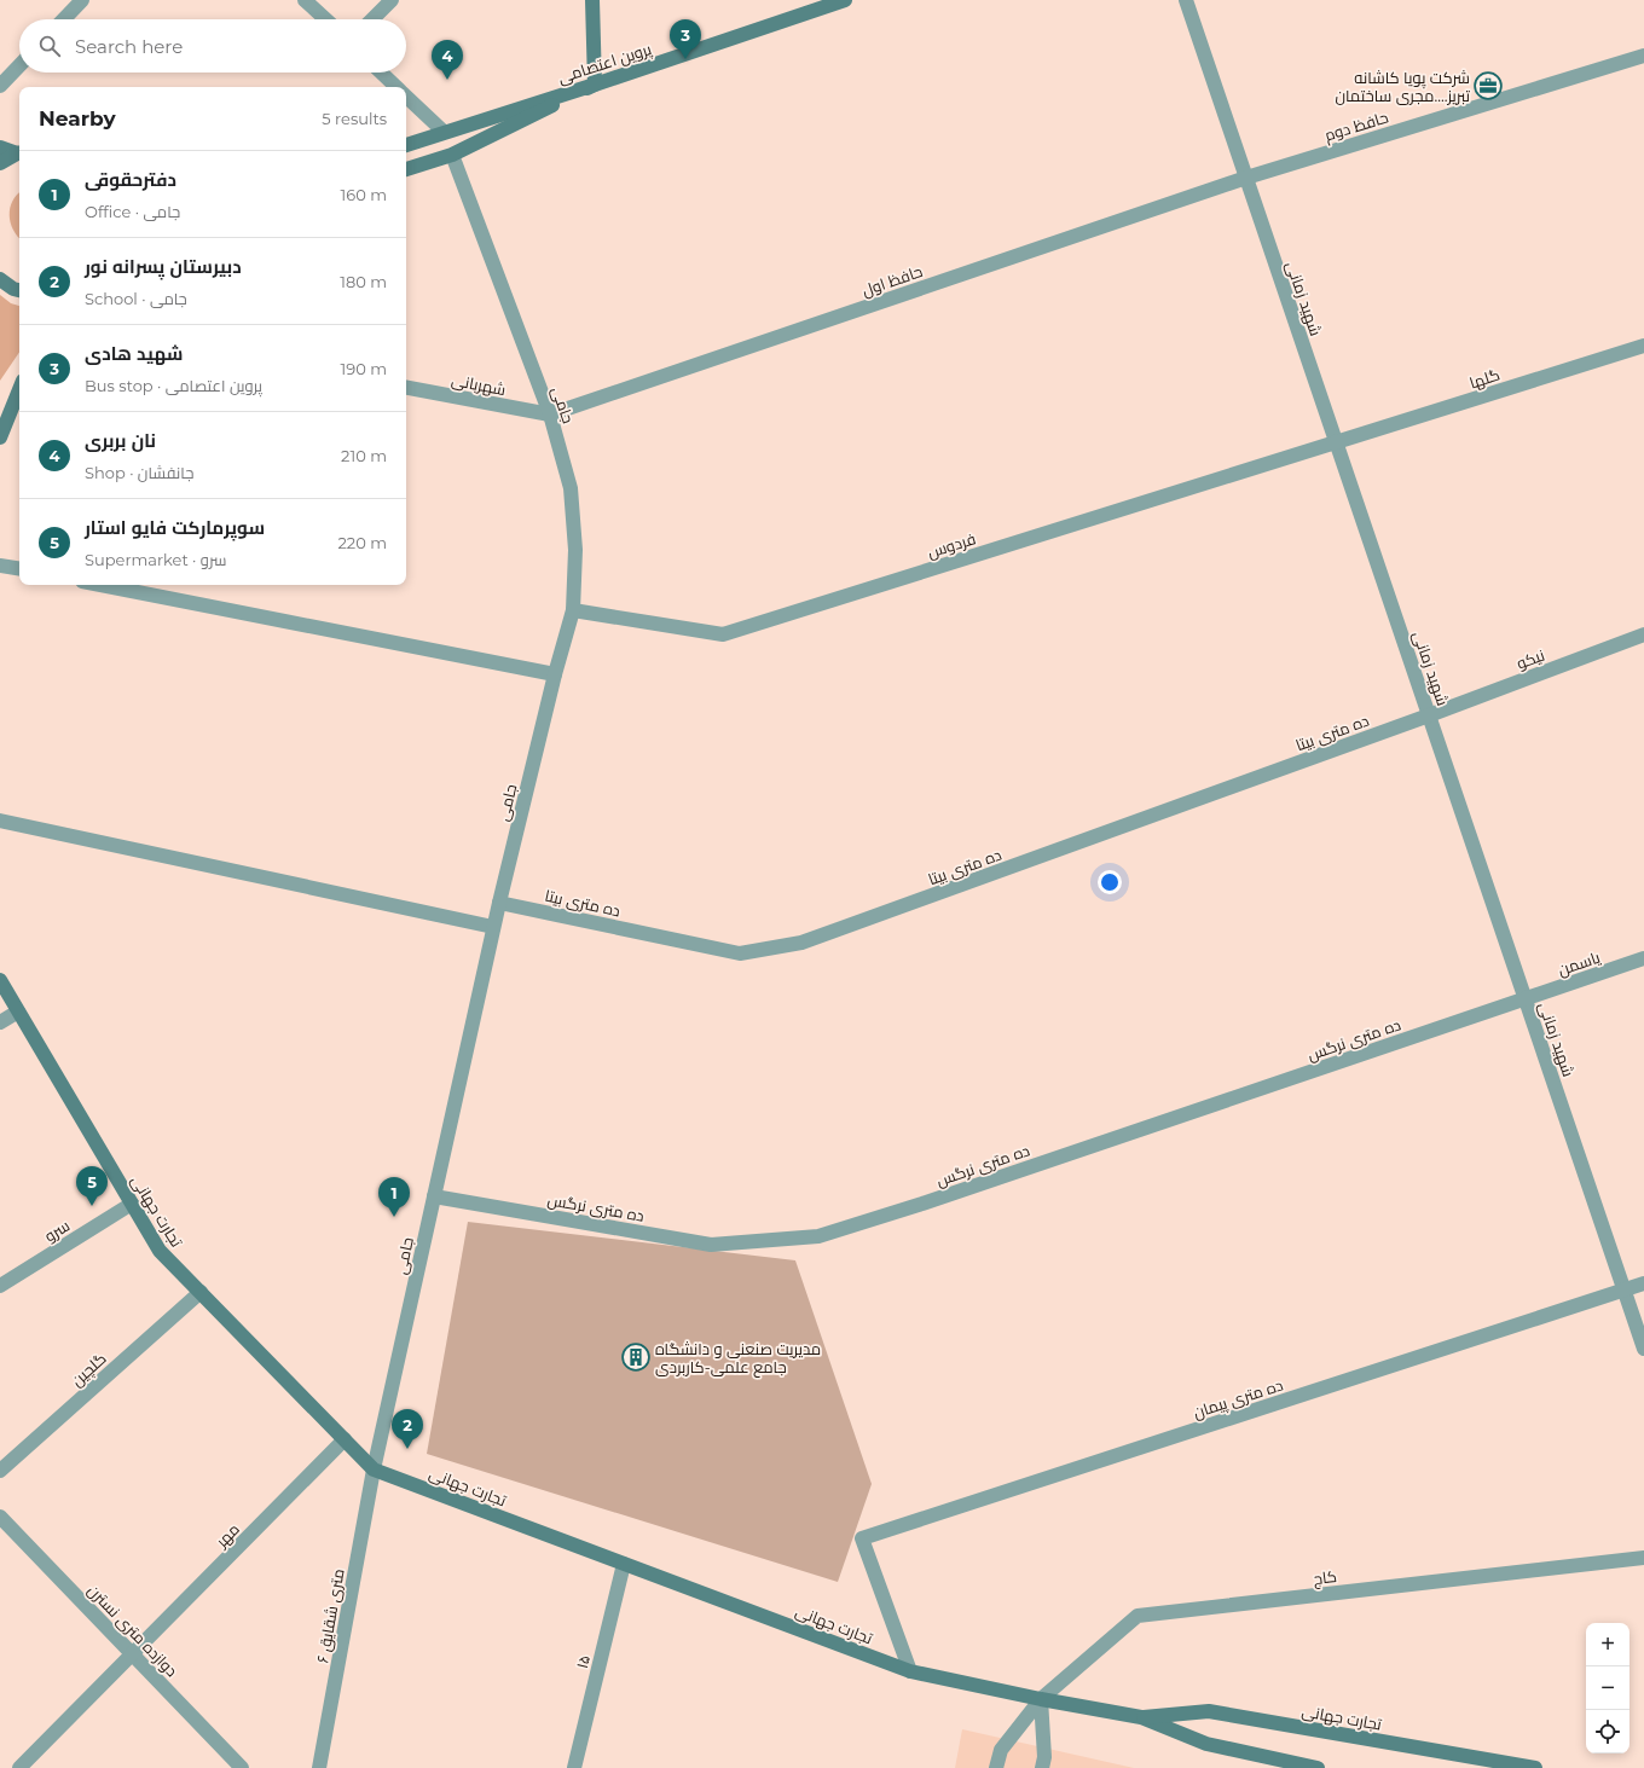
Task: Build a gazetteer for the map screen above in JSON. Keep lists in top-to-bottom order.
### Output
{
  "streets": {
    "main road": ["پروین اعتصامى", "تجارت جهانی"],
    "street": [
      "حافظ دوم",
      "حافظ اول",
      "شهید زمانی",
      "گلها",
      "شهربانی",
      "جامی",
      "فردوس",
      "نیکو",
      "ده متری بیتا",
      "یاسمن",
      "ده متری نرگس",
      "سرو",
      "گلچین",
      "ده متری پیمان",
      "مهر",
      "کاج",
      "۶ متری شقایق",
      "دوازده متری نسترن",
      "۱۵"
    ]
  },
  "crossings": [
    ["حافظ دوم", "حافظ اول"],
    ["حافظ دوم", "شهید زمانی"],
    ["حافظ اول", "شهید زمانی"],
    ["حافظ اول", "شهربانی"],
    ["حافظ اول", "جامی"],
    ["شهید زمانی", "گلها"],
    ["شهید زمانی", "فردوس"],
    ["شهید زمانی", "نیکو"],
    ["شهید زمانی", "ده متری بیتا"],
    ["شهید زمانی", "یاسمن"],
    ["شهید زمانی", "ده متری نرگس"],
    ["شهید زمانی", "ده متری پیمان"],
    ["گلها", "فردوس"],
    ["شهربانی", "جامی"],
    ["جامی", "فردوس"],
    ["جامی", "ده متری بیتا"],
    ["جامی", "ده متری نرگس"],
    ["جامی", "تجارت جهانی"],
    ["جامی", "۶ متری شقایق"],
    ["نیکو", "ده متری بیتا"],
    ["یاسمن", "ده متری نرگس"],
    ["تجارت جهانی", "سرو"],
    ["تجارت جهانی", "گلچین"],
    ["تجارت جهانی", "ده متری پیمان"],
    ["تجارت جهانی", "مهر"],
    ["تجارت جهانی", "کاج"],
    ["تجارت جهانی", "۶ متری شقایق"],
    ["تجارت جهانی", "۱۵"],
    ["مهر", "دوازده متری نسترن"]
  ],
  "places": {
    "office": ["شرکت پویا کاشانه تبریز....مجری ساختمان"],
    "building": ["مدیریت صنعنی و دانشگاه جامع علمی-کاربردی"]
  },
  "page": {
    "pins": [
      "3",
      "4",
      "5",
      "1",
      "2"
    ],
    "search": "Search here",
    "heading": ["Nearby", "5 results"],
    "list": [
      {
        "mark": "1",
        "name": "دفترحقوقی",
        "note": "Office · جامی",
        "value": "160 m"
      },
      {
        "mark": "2",
        "name": "دبیرستان پسرانه نور",
        "note": "School · جامی",
        "value": "180 m"
      },
      {
        "mark": "3",
        "name": "شهید هادی",
        "note": "Bus stop · پروین اعتصامى",
        "value": "190 m"
      },
      {
        "mark": "4",
        "name": "نان بربری",
        "note": "Shop · جانفشان",
        "value": "210 m"
      },
      {
        "mark": "5",
        "name": "سوپرمارکت فایو استار",
        "note": "Supermarket · سرو",
        "value": "220 m"
      }
    ],
    "map_buttons": ["+", "−"]
  }
}
